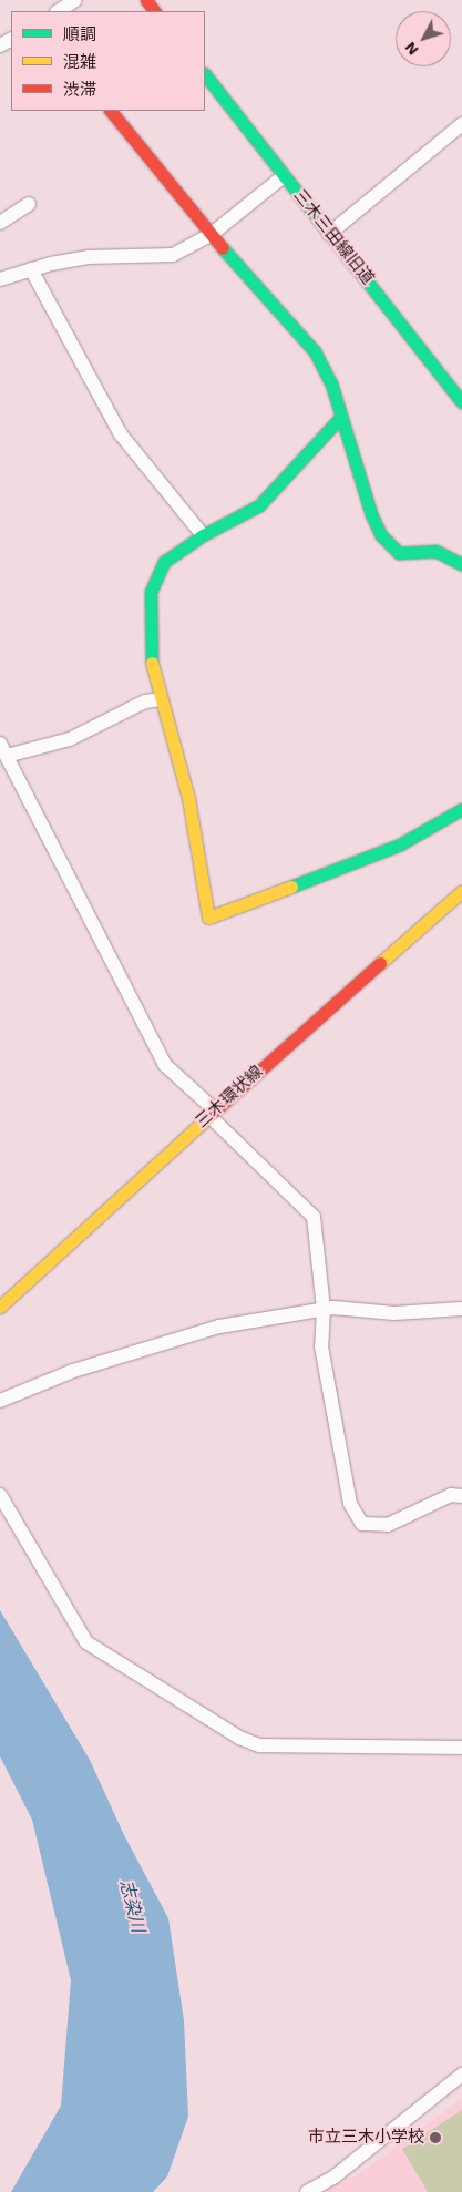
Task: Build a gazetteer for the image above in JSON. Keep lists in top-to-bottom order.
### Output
{
  "streets": {
    "street": ["三木三田線旧道", "三木環状線"]
  },
  "water": ["志染川"],
  "places": ["市立三木小学校"],
  "legend": ["順調", "混雑", "渋滞"],
  "north": "bottom left"
}
